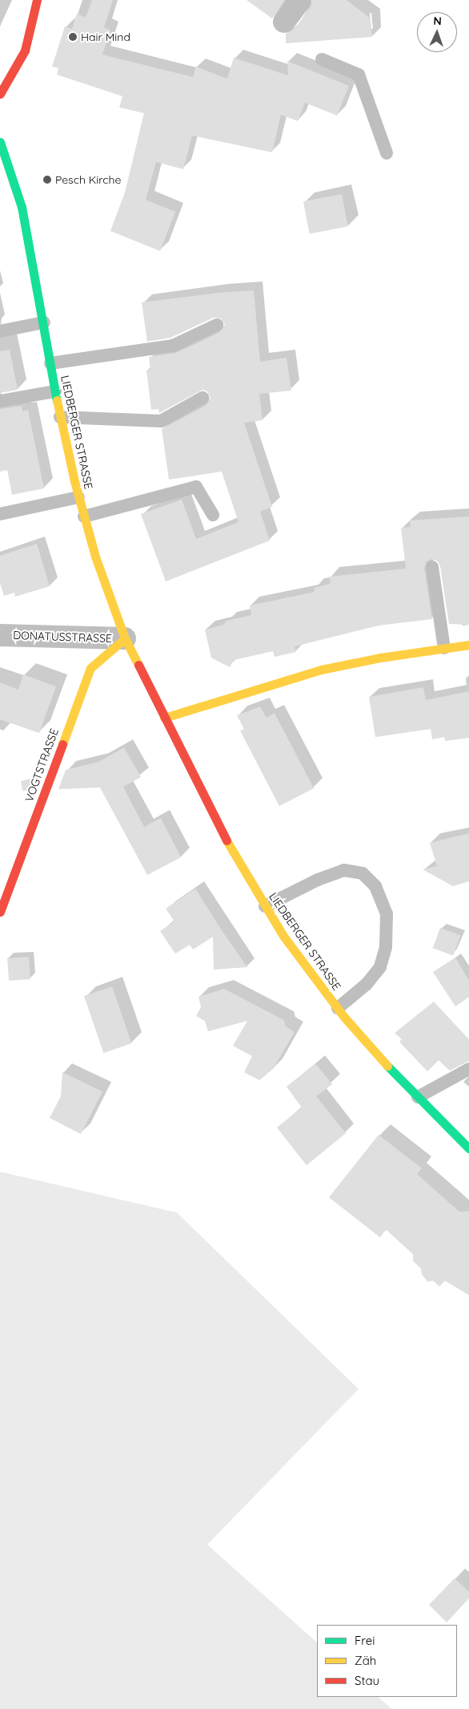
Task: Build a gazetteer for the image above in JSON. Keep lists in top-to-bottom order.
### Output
{
  "streets": {
    "main road": ["LIEDBERGER STRASSE", "VOGTSTRASSE"],
    "street": ["DONATUSSTRASSE"]
  },
  "crossings": [
    ["LIEDBERGER STRASSE", "DONATUSSTRASSE"],
    ["LIEDBERGER STRASSE", "VOGTSTRASSE"],
    ["DONATUSSTRASSE", "VOGTSTRASSE"]
  ],
  "places": ["Hair Mind", "Pesch Kirche"],
  "legend": ["Frei", "Zäh", "Stau"],
  "north": "top"
}
